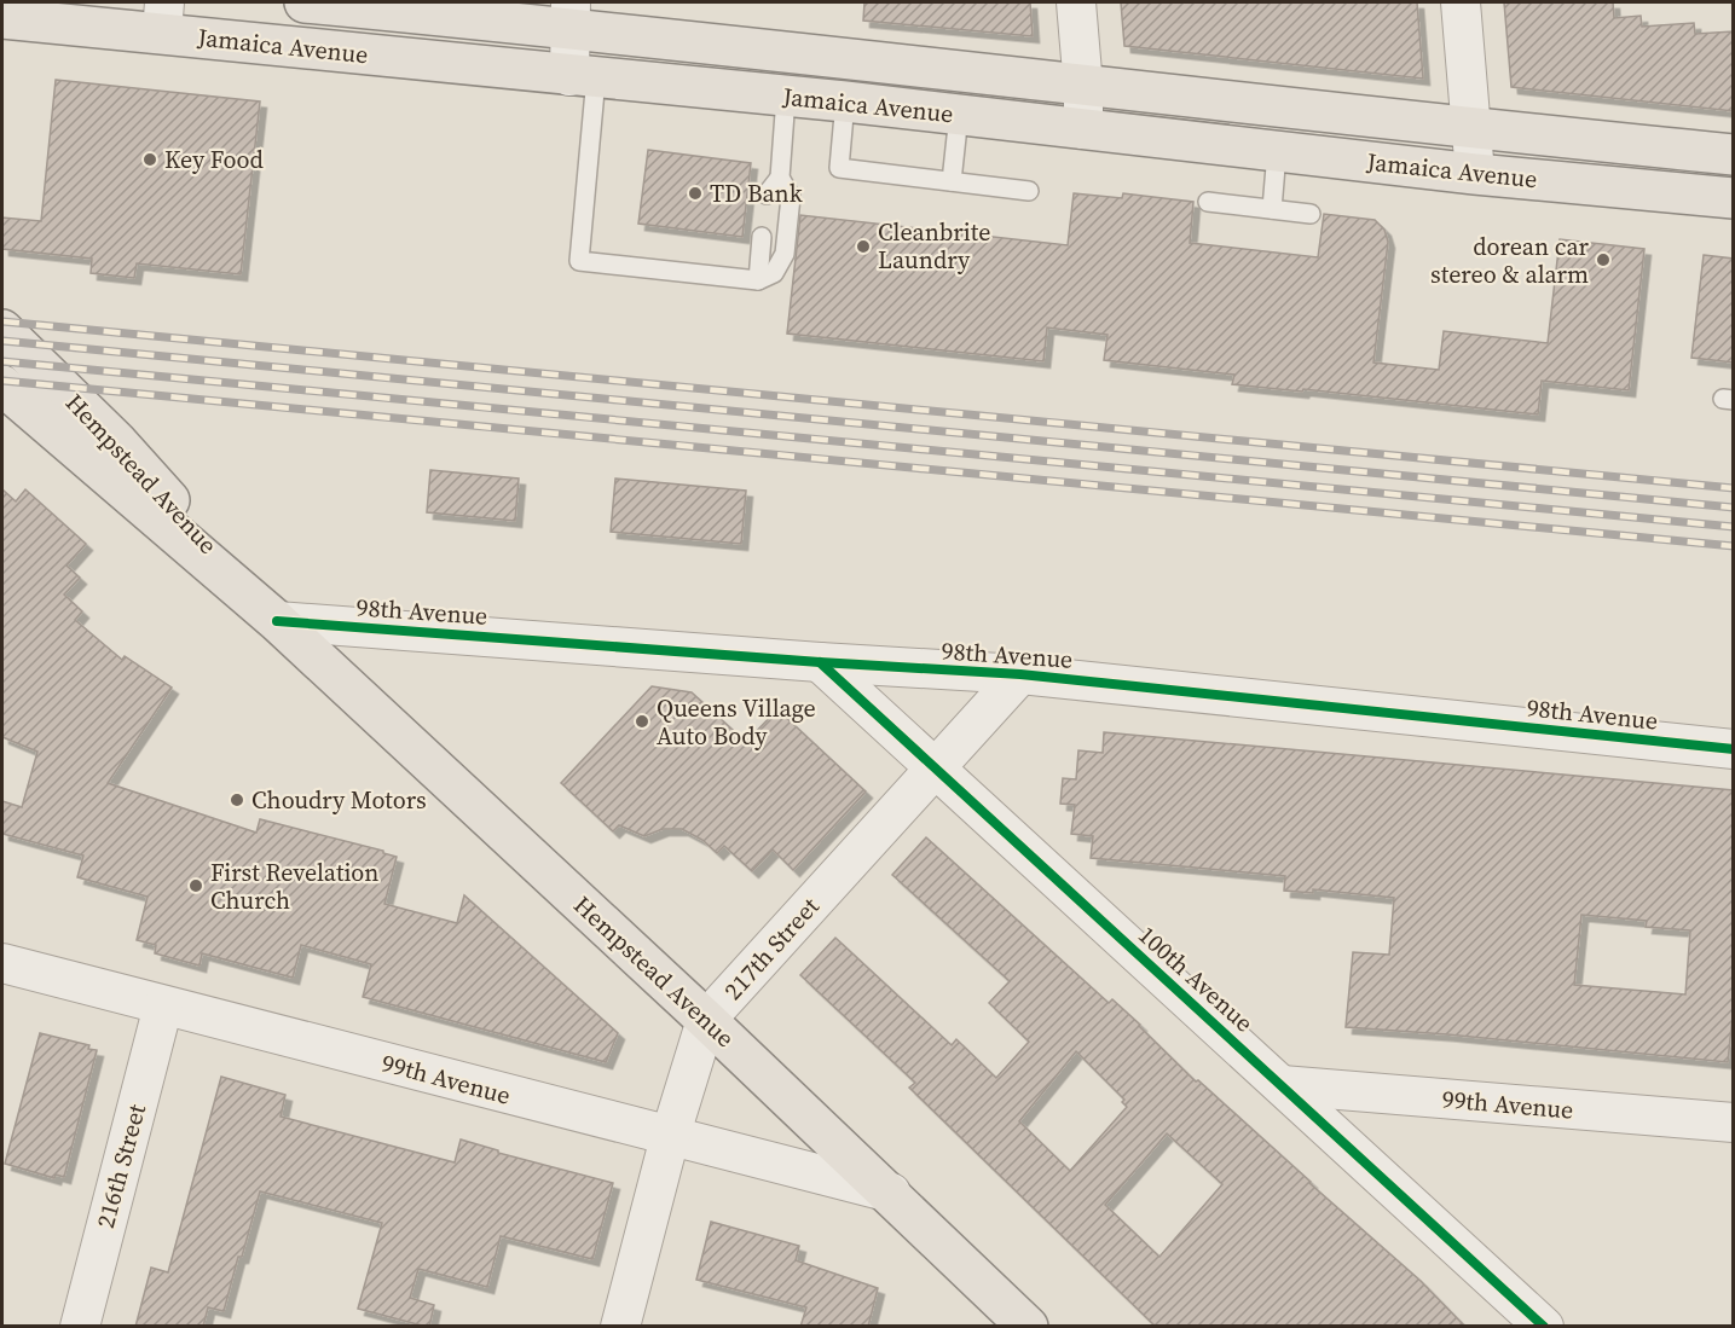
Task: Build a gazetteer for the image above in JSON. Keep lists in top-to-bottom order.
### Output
{
  "streets": {
    "main road": ["Jamaica Avenue", "Hempstead Avenue"],
    "street": [
      "98th Avenue",
      "217th Street",
      "100th Avenue",
      "99th Avenue",
      "216th Street"
    ]
  },
  "crossings": [
    ["Hempstead Avenue", "98th Avenue"],
    ["Hempstead Avenue", "217th Street"],
    ["Hempstead Avenue", "99th Avenue"],
    ["98th Avenue", "217th Street"],
    ["98th Avenue", "100th Avenue"],
    ["217th Street", "100th Avenue"],
    ["217th Street", "99th Avenue"],
    ["100th Avenue", "99th Avenue"],
    ["99th Avenue", "216th Street"]
  ],
  "places": [
    "Key Food",
    "TD Bank",
    "Cleanbrite Laundry",
    "dorean car stereo & alarm",
    "Queens Village Auto Body",
    "Choudry Motors",
    "First Revelation Church"
  ]
}
